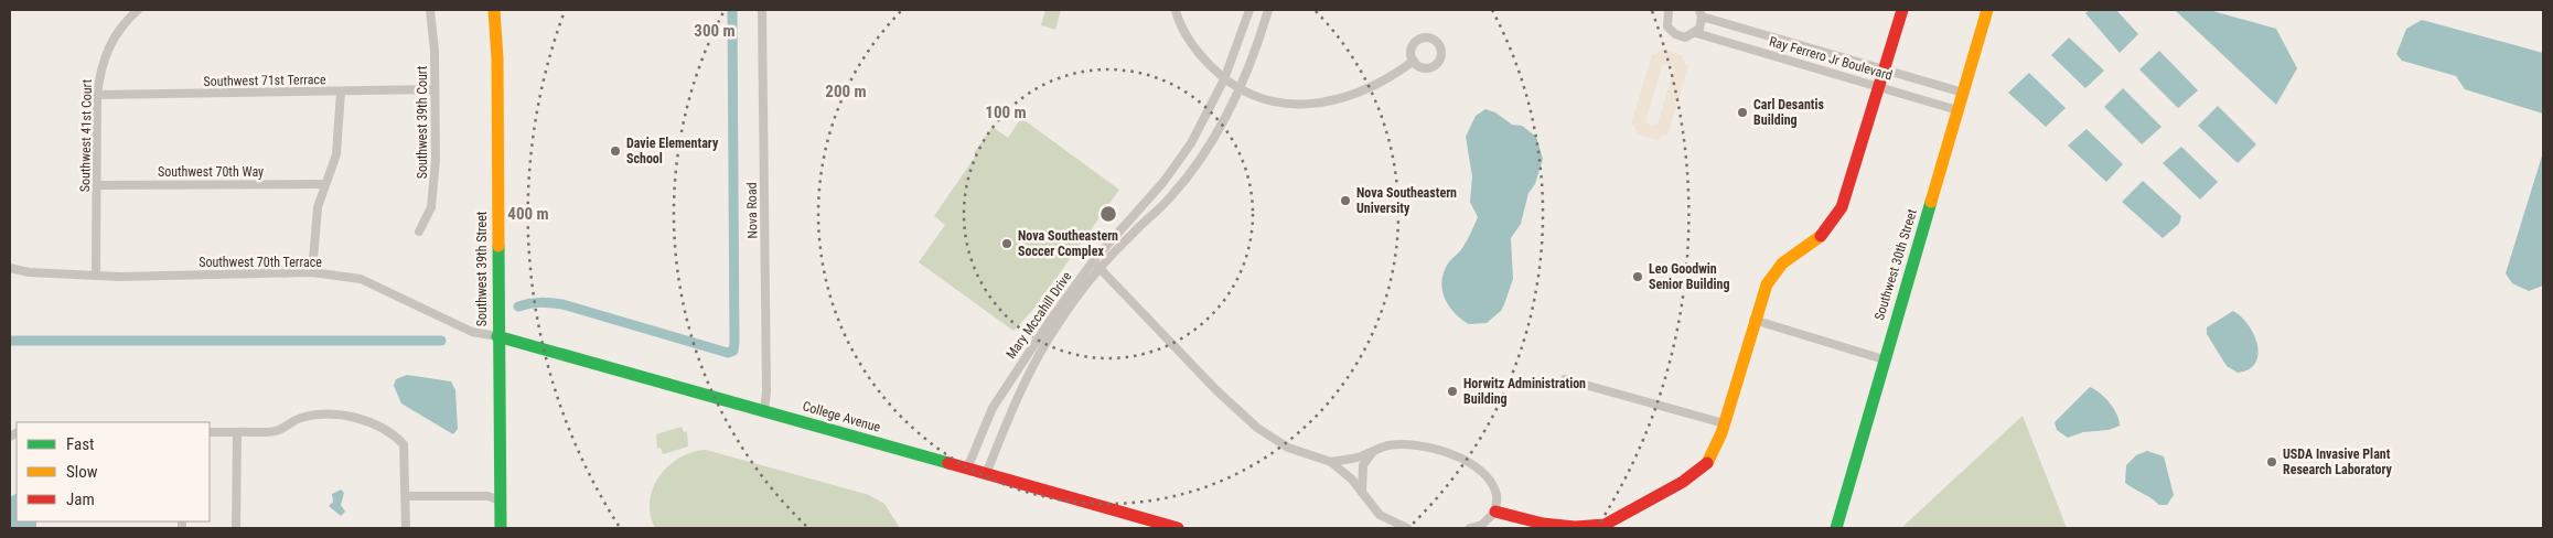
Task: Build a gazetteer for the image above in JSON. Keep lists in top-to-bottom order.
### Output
{
  "streets": {
    "street": [
      "Ray Ferrero Jr Boulevard",
      "Southwest 71st Terrace",
      "Southwest 39th Court",
      "Southwest 41st Court",
      "Southwest 70th Way",
      "Nova Road",
      "Southwest 70th Terrace",
      "Southwest 30th Street",
      "Southwest 39th Street",
      "Mary Mccahill Drive",
      "College Avenue"
    ]
  },
  "crossings": [
    ["Ray Ferrero Jr Boulevard", "Southwest 30th Street"],
    ["Southwest 71st Terrace", "Southwest 39th Court"],
    ["Southwest 71st Terrace", "Southwest 41st Court"],
    ["Southwest 41st Court", "Southwest 70th Way"],
    ["Southwest 41st Court", "Southwest 70th Terrace"],
    ["Nova Road", "College Avenue"],
    ["Southwest 70th Terrace", "Southwest 39th Street"],
    ["Southwest 70th Terrace", "College Avenue"],
    ["Southwest 39th Street", "College Avenue"],
    ["Mary Mccahill Drive", "College Avenue"]
  ],
  "places": [
    "Carl Desantis Building",
    "Davie Elementary School",
    "Nova Southeastern University",
    "Nova Southeastern Soccer Complex",
    "Leo Goodwin Senior Building",
    "Horwitz Administration Building",
    "USDA Invasive Plant Research Laboratory"
  ],
  "legend": ["Fast", "Slow", "Jam"],
  "rings": [
    "300 m",
    "200 m",
    "100 m",
    "400 m"
  ]
}
